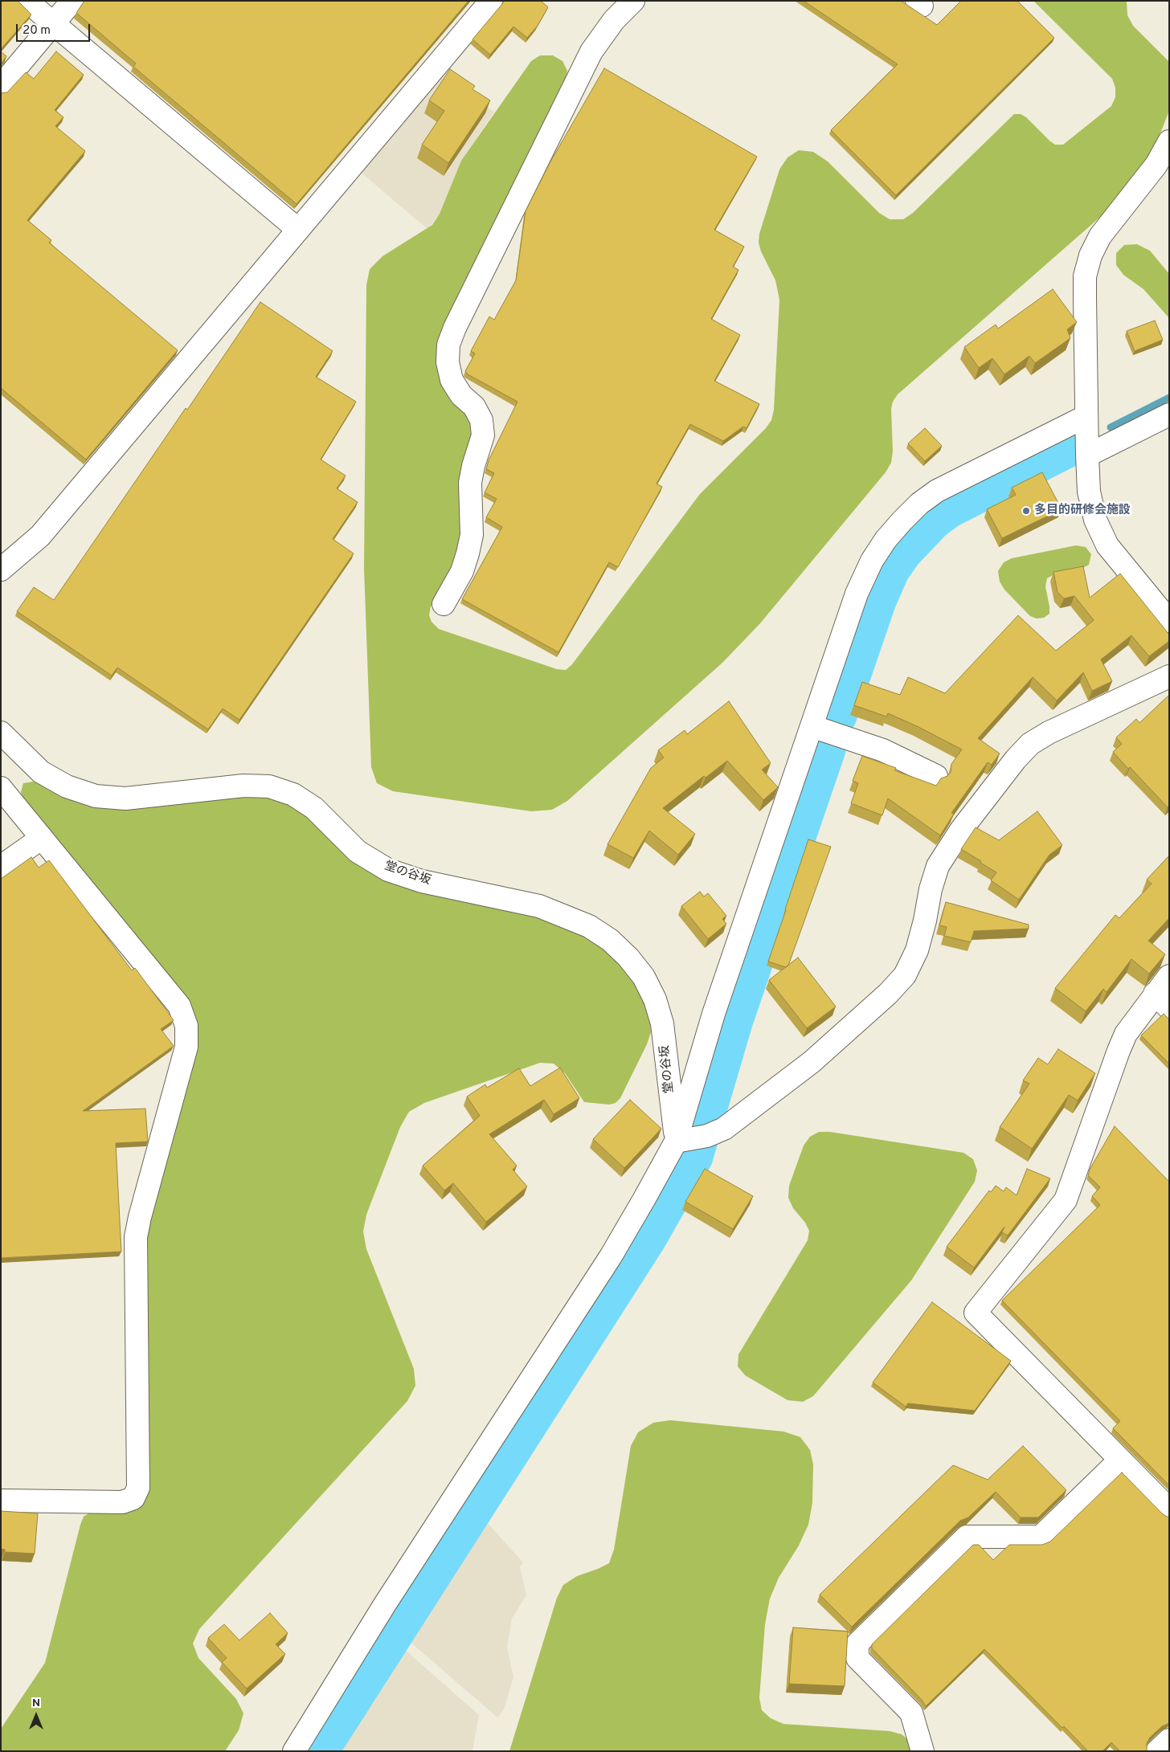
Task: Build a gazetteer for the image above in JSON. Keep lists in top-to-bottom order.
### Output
{
  "streets": {
    "street": ["堂の谷坂"]
  },
  "places": ["多目的研修会施設"],
  "scale_bar": "20 m",
  "north": "top"
}
